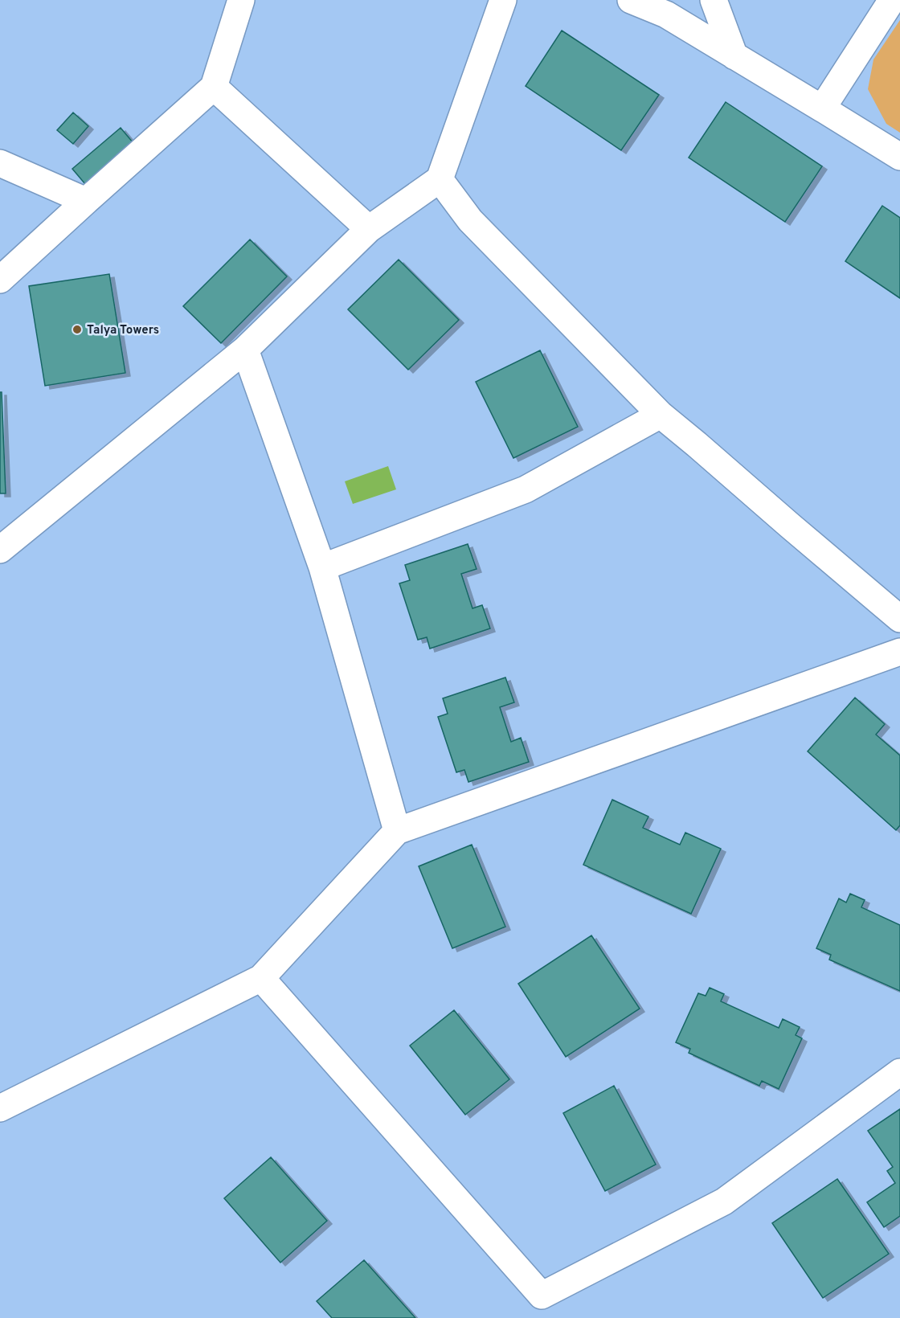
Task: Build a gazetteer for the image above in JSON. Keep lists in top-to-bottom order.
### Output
{
  "places": ["Talya Towers"]
}
